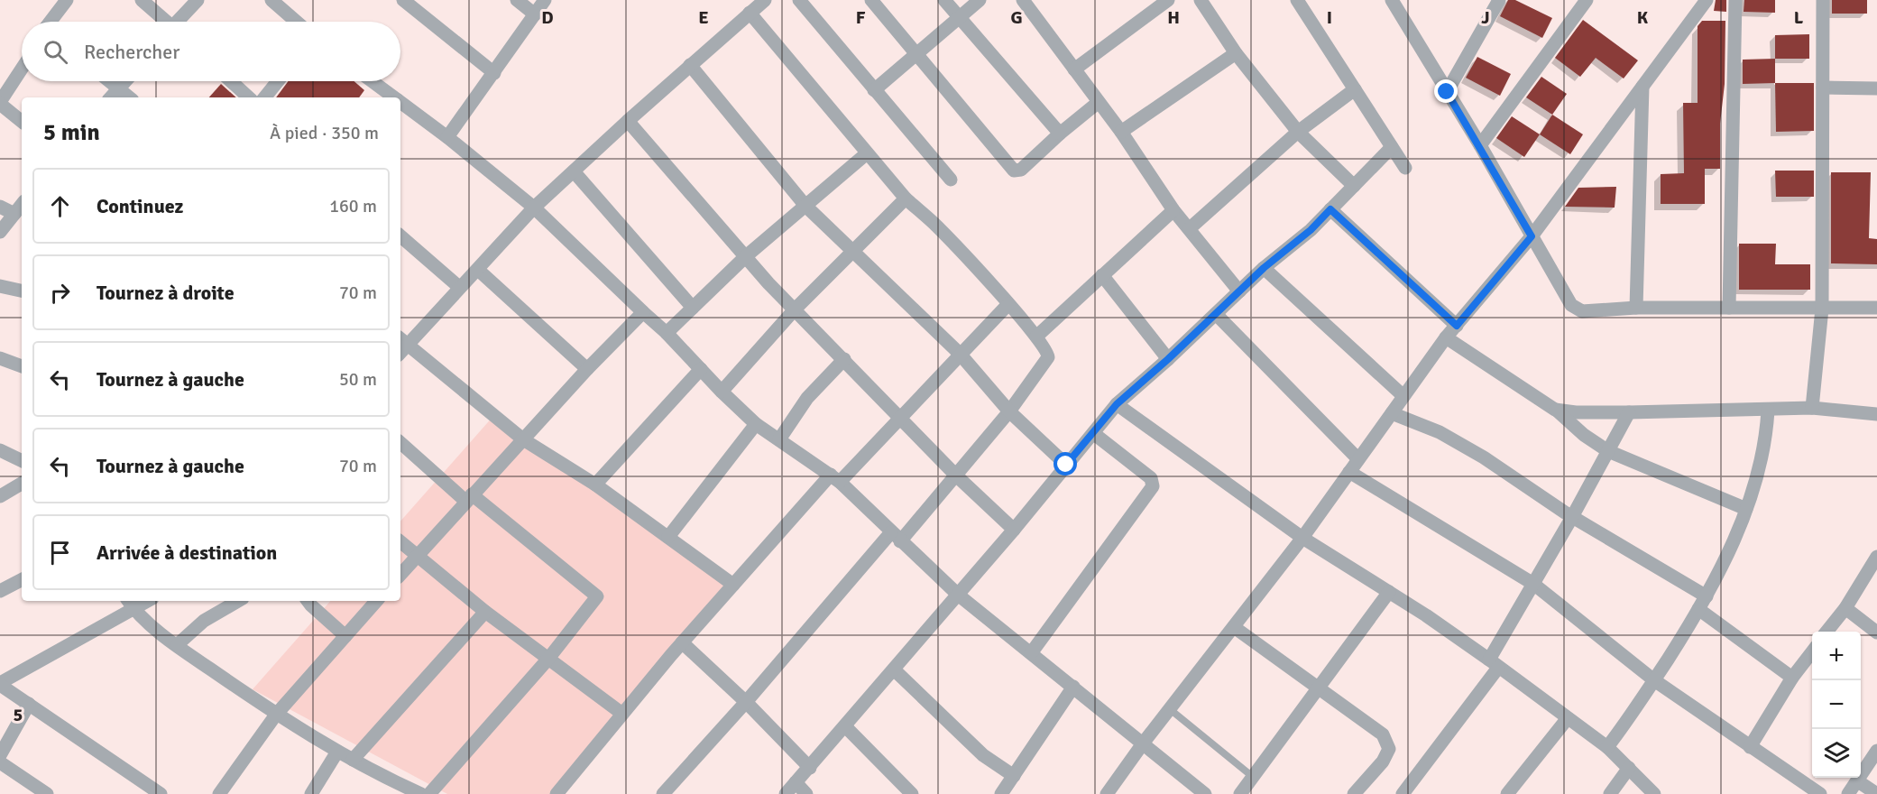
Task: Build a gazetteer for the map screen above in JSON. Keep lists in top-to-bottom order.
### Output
{
  "page": {
    "search": "Rechercher",
    "heading": ["5 min", "À pied · 350 m"],
    "list": [
      ["Continuez", "160 m"],
      ["Tournez à droite", "70 m"],
      ["Tournez à gauche", "50 m"],
      ["Tournez à gauche", "70 m"],
      "Arrivée à destination"
    ],
    "map_buttons": ["+", "−"]
  },
  "grid": {
    "columns": [
      "D",
      "E",
      "F",
      "G",
      "H",
      "I",
      "J",
      "K",
      "L"
    ],
    "rows": ["5"]
  }
}
